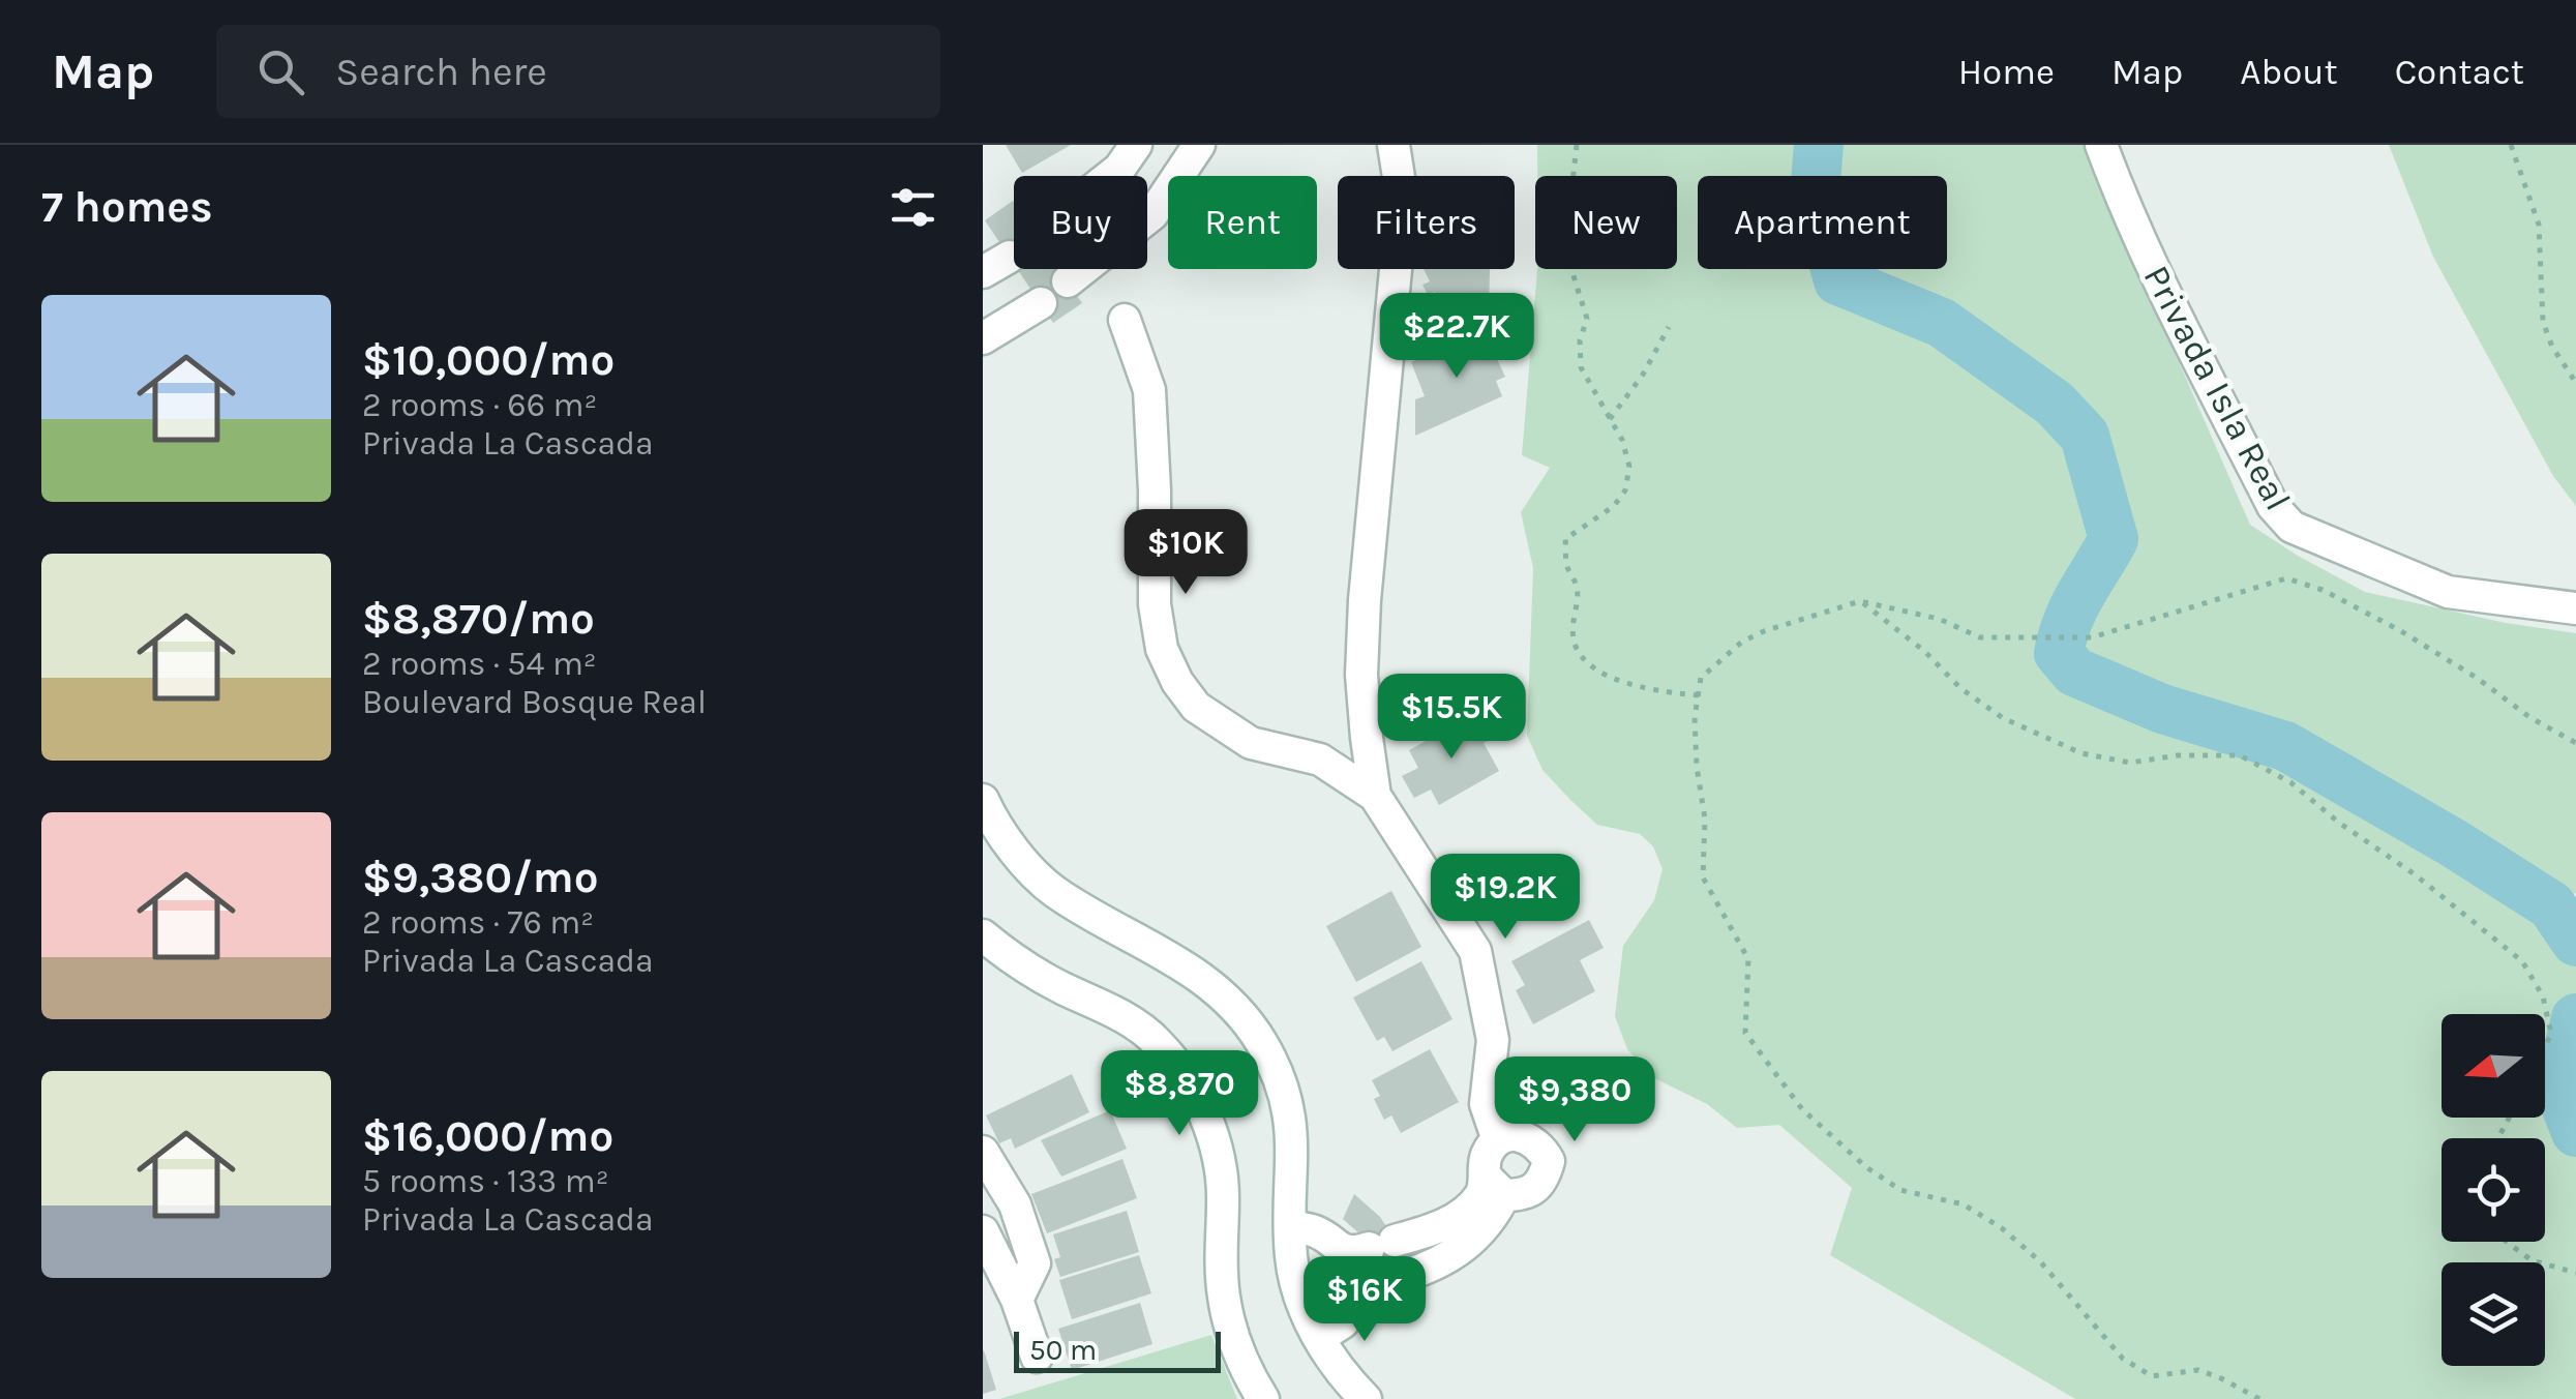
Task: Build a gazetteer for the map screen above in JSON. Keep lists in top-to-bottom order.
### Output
{
  "streets": {
    "street": ["Privada Isla Real"]
  },
  "scale_bar": "50 m",
  "north": "left",
  "page": {
    "header": "Map",
    "search": "Search here",
    "nav": [
      "Home",
      "Map",
      "About",
      "Contact"
    ],
    "heading": "7 homes",
    "chip": [
      "Buy",
      "Rent",
      "Filters",
      "New",
      "Apartment"
    ],
    "list": [
      {
        "name": "$10,000/mo",
        "note": "2 rooms · 66 m² · Privada La Cascada"
      },
      {
        "name": "$8,870/mo",
        "note": "2 rooms · 54 m² · Boulevard Bosque Real"
      },
      {
        "name": "$9,380/mo",
        "note": "2 rooms · 76 m² · Privada La Cascada"
      },
      {
        "name": "$16,000/mo",
        "note": "5 rooms · 133 m² · Privada La Cascada"
      }
    ],
    "price": [
      "$22.7K",
      "$10K",
      "$15.5K",
      "$19.2K",
      "$8,870",
      "$9,380",
      "$16K"
    ],
    "scale": "50 m"
  }
}
